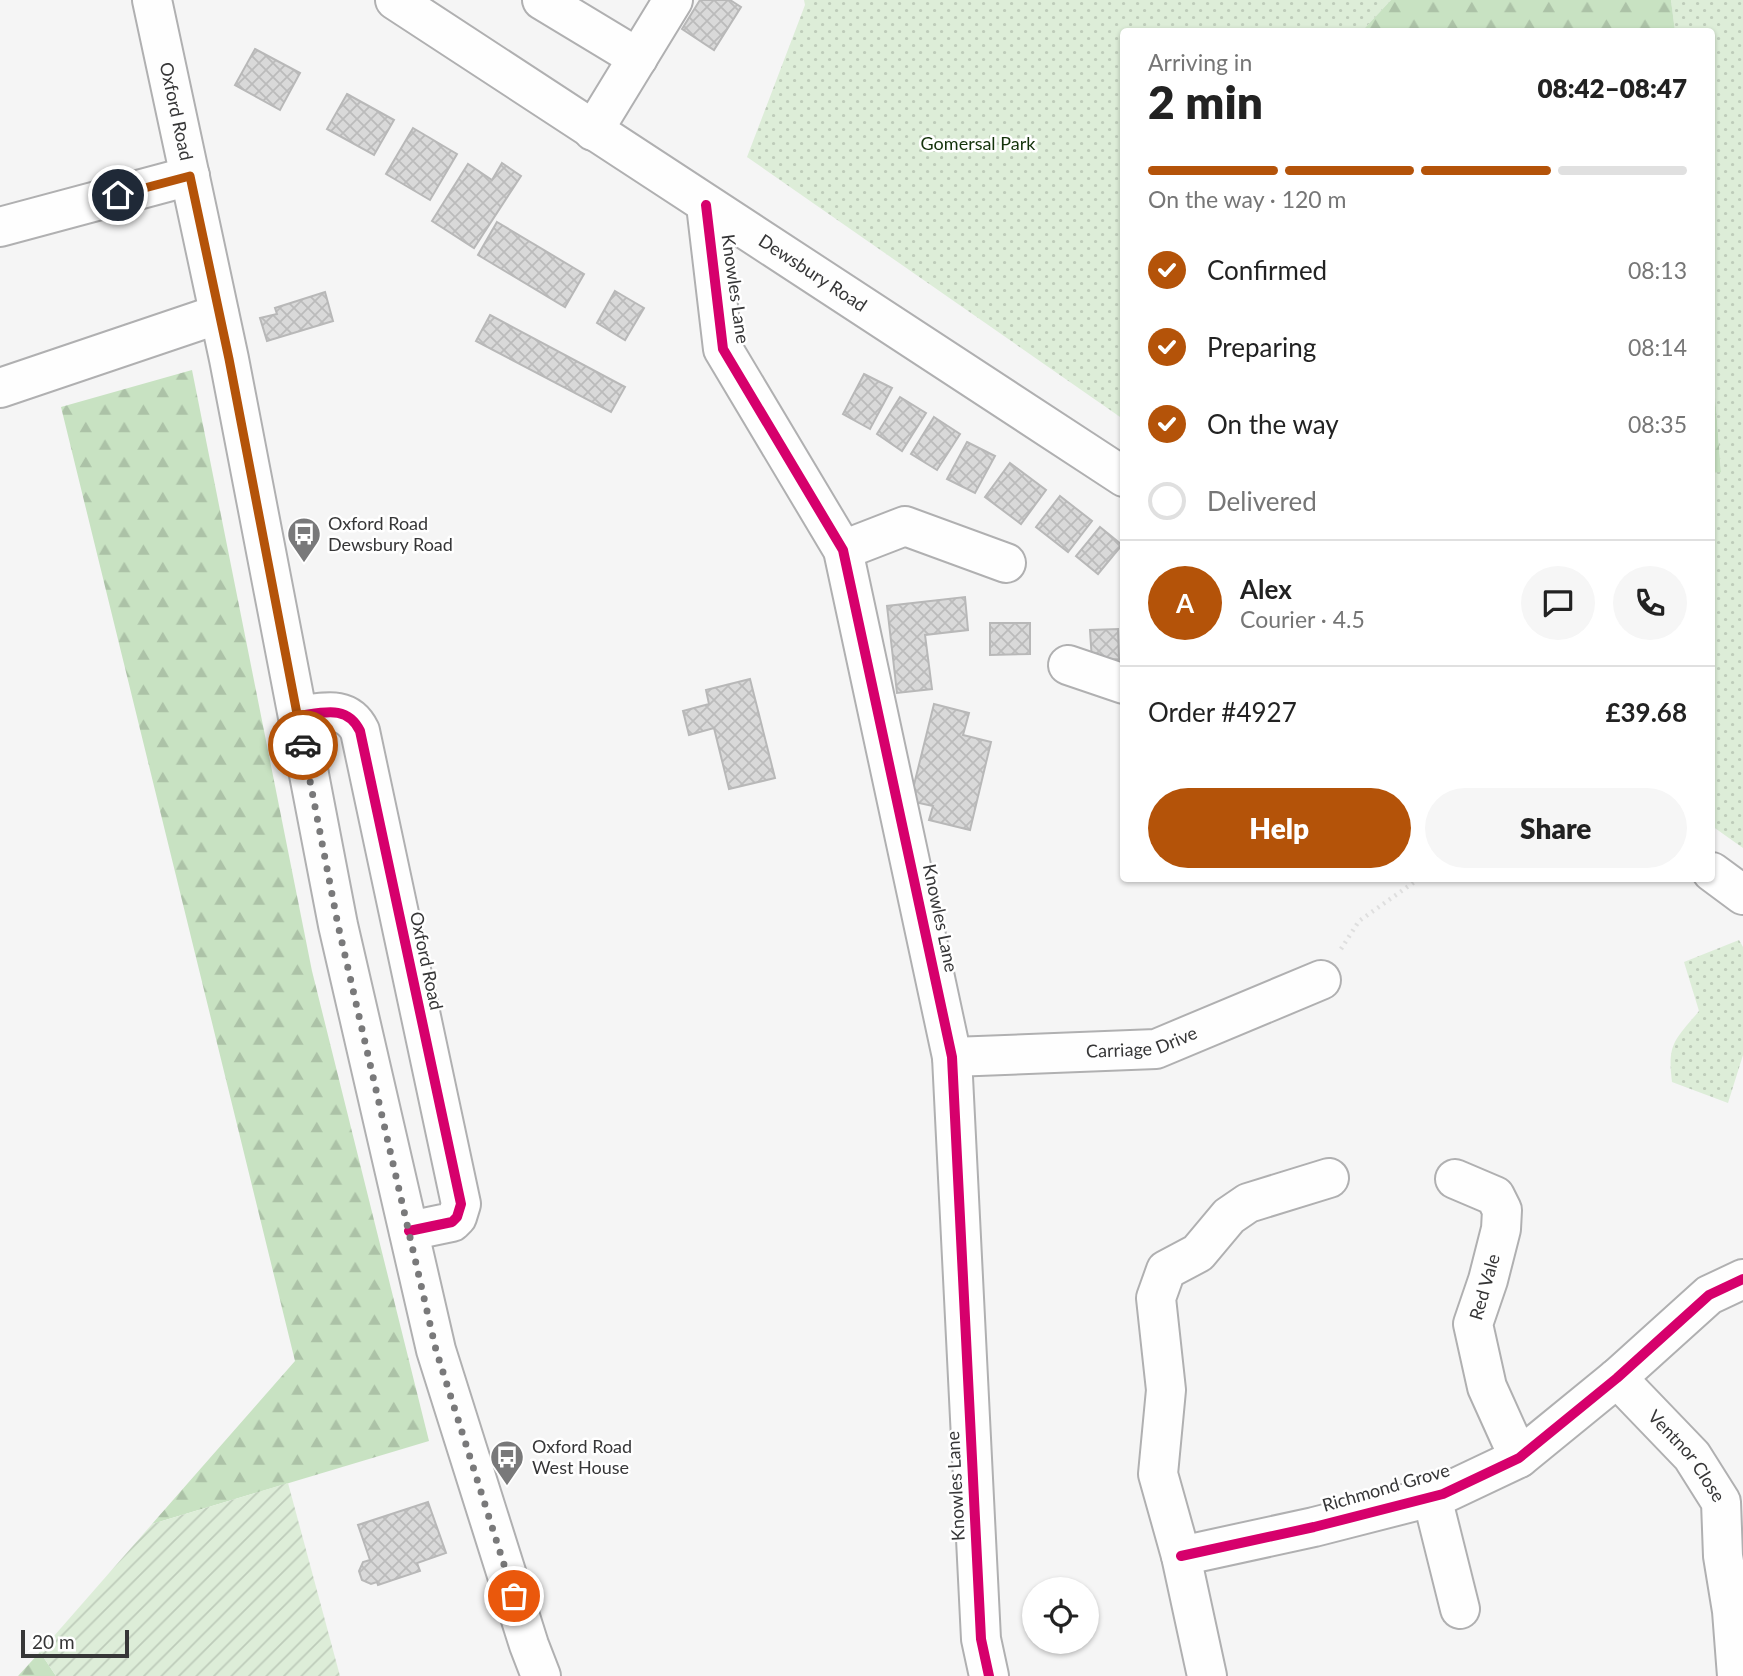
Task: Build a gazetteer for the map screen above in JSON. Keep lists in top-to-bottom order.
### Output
{
  "streets": {
    "street": [
      "Oxford Road",
      "Dewsbury Road",
      "Knowles Lane",
      "Carriage Drive",
      "Red Vale",
      "Ventnor Close",
      "Richmond Grove"
    ]
  },
  "crossings": [
    ["Dewsbury Road", "Knowles Lane"],
    ["Knowles Lane", "Carriage Drive"],
    ["Red Vale", "Richmond Grove"],
    ["Ventnor Close", "Richmond Grove"]
  ],
  "parks": ["Gomersal Park"],
  "places": {
    "bus stop": ["Oxford Road Dewsbury Road", "Oxford Road West House"]
  },
  "scale_bar": "20 m",
  "page": {
    "heading": ["2 min", "Arriving in", "08:42–08:47"],
    "panel": [
      "Alex",
      "Courier · 4.5",
      "Order #4927",
      "£39.68"
    ],
    "bar": "On the way · 120 m",
    "list": [
      ["Confirmed", "08:13"],
      ["Preparing", "08:14"],
      ["On the way", "08:35"],
      "Delivered"
    ],
    "round": "A",
    "buttons": ["Help", "Share"],
    "scale": "20 m"
  }
}
